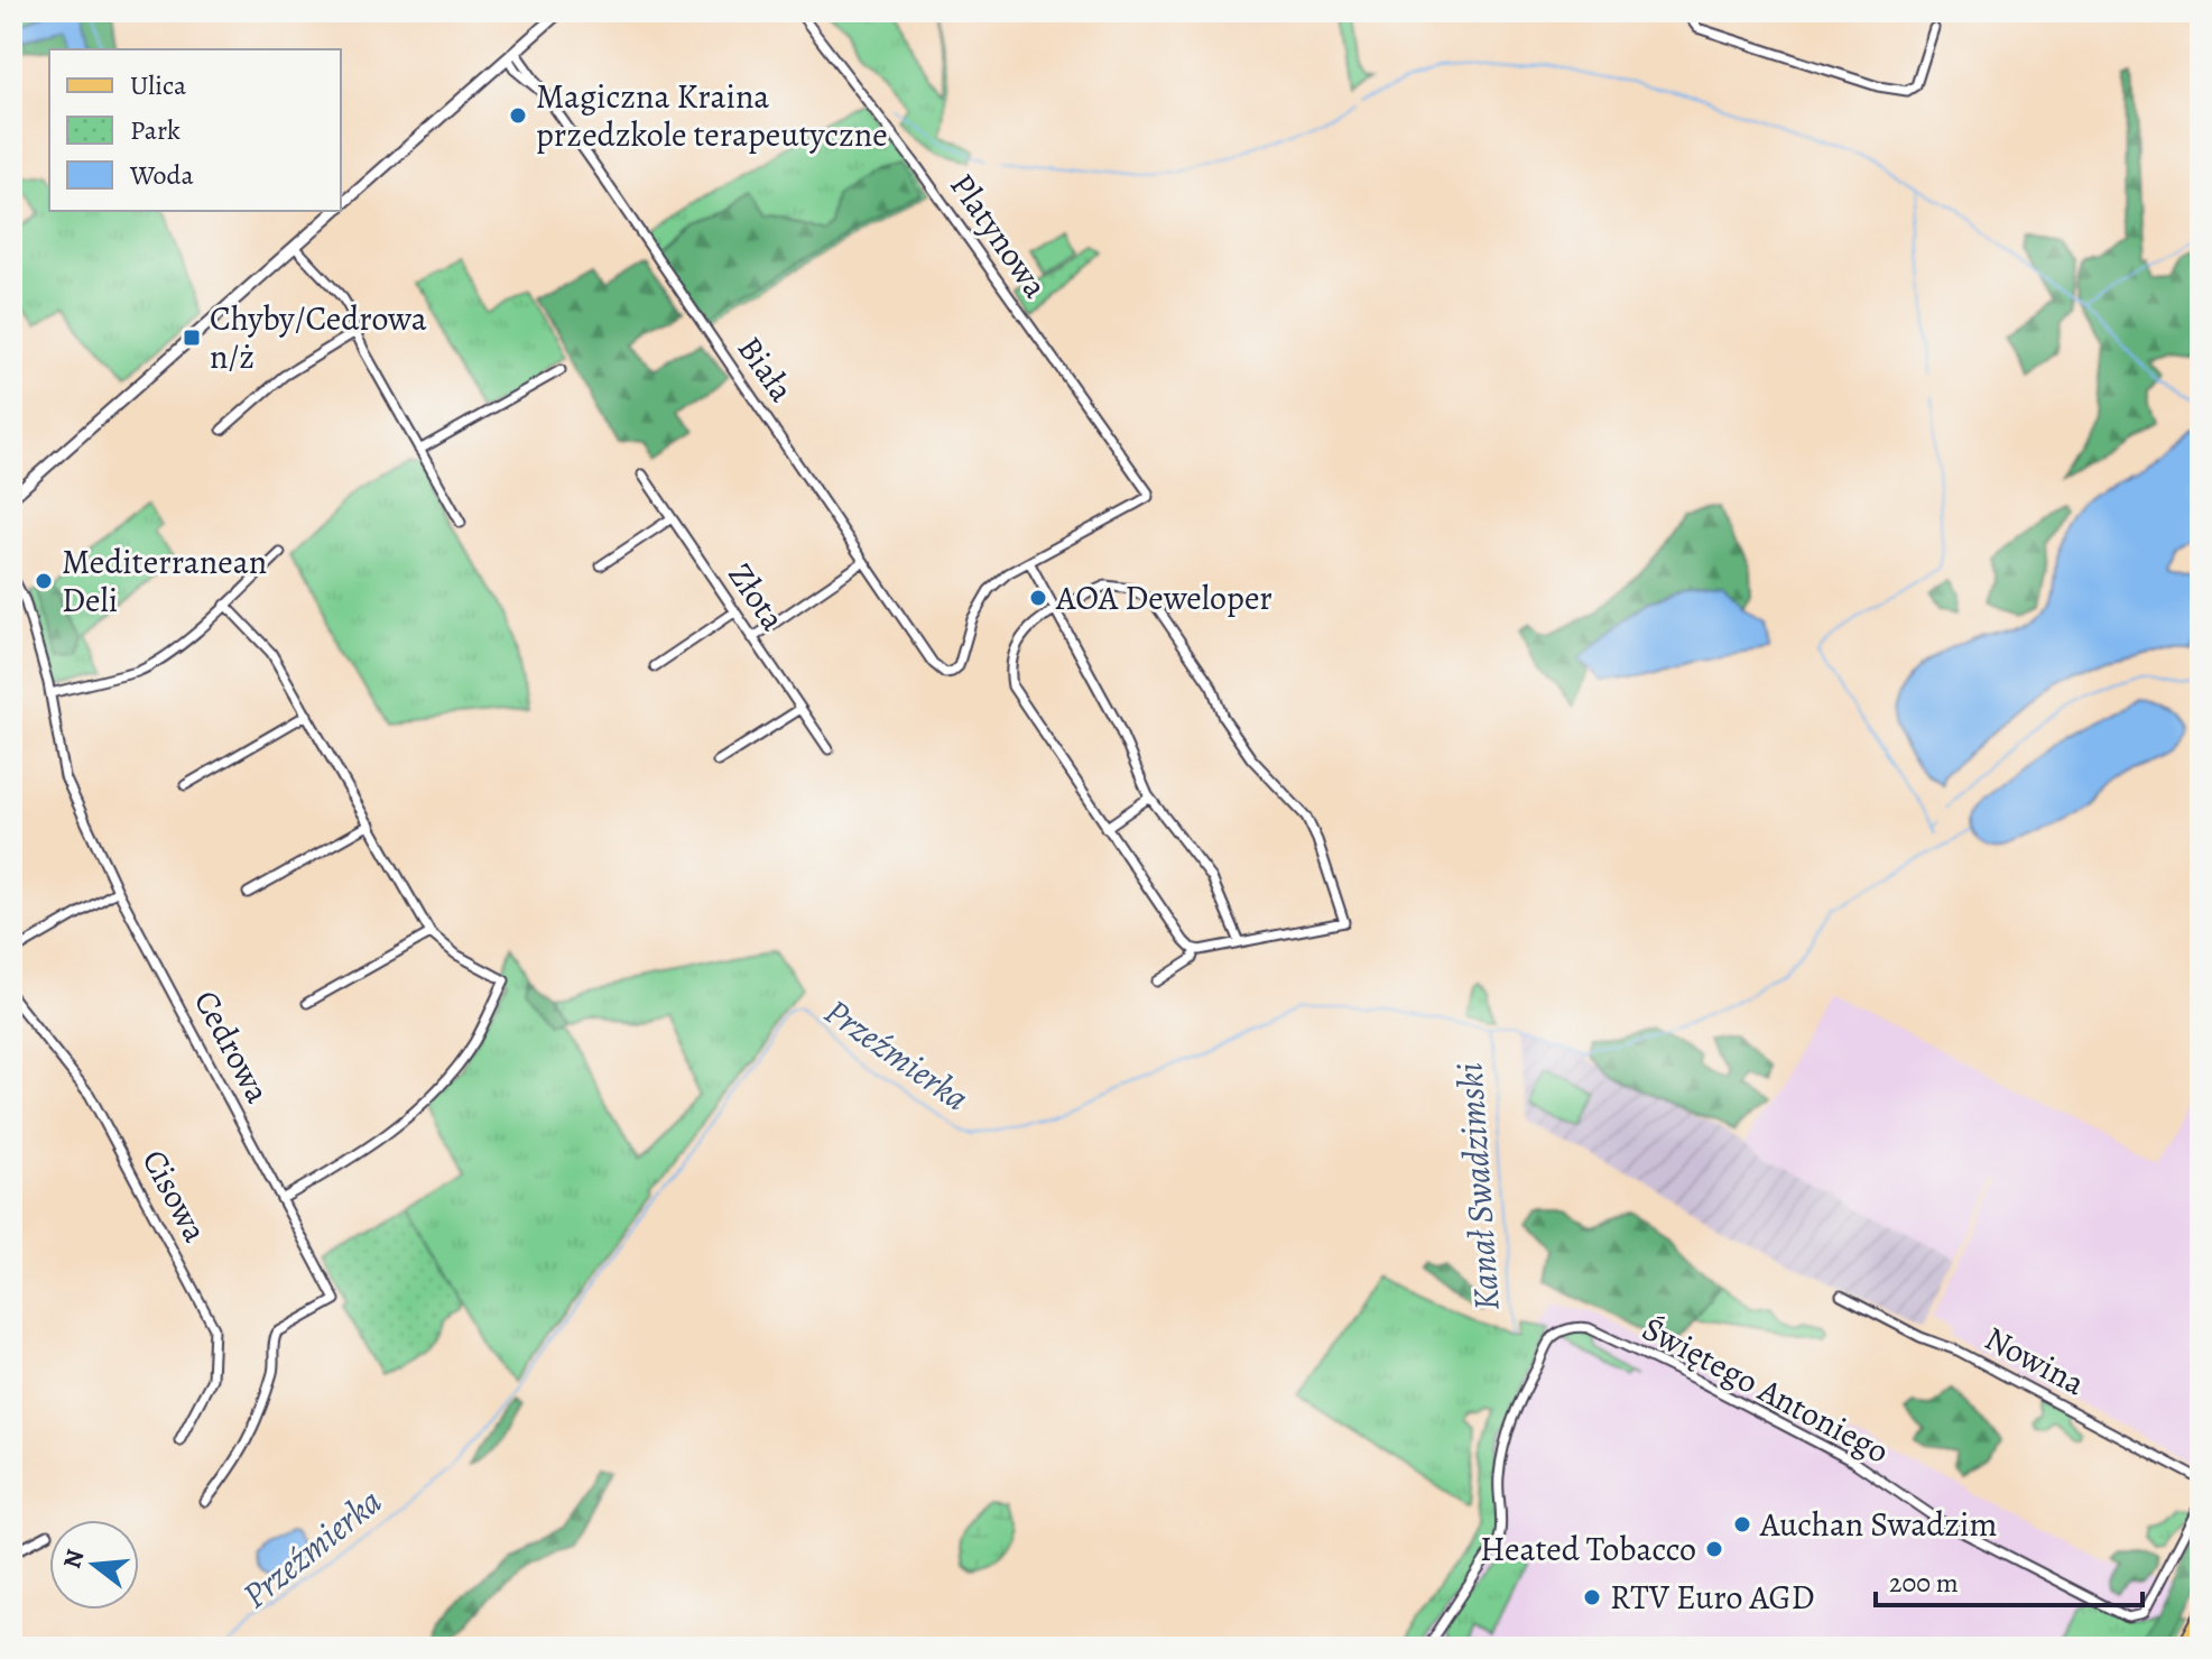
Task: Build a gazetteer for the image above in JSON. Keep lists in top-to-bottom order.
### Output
{
  "streets": {
    "street": [
      "Platynowa",
      "Biała",
      "Złota",
      "Cedrowa",
      "Cisowa",
      "Nowina",
      "Świętego Antoniego"
    ]
  },
  "crossings": [
    ["Platynowa", "Biała"]
  ],
  "water": ["Przeźmierka", "Kanał Swadzimski"],
  "places": {
    "other": [
      "Magiczna Kraina przedzkole terapeutyczne",
      "Mediterranean Deli",
      "AOA Deweloper",
      "Auchan Swadzim",
      "Heated Tobacco",
      "RTV Euro AGD"
    ],
    "transit": ["Chyby/Cedrowa n/ż"]
  },
  "legend": ["Ulica", "Park", "Woda"],
  "scale_bar": "200 m",
  "north": "left"
}
